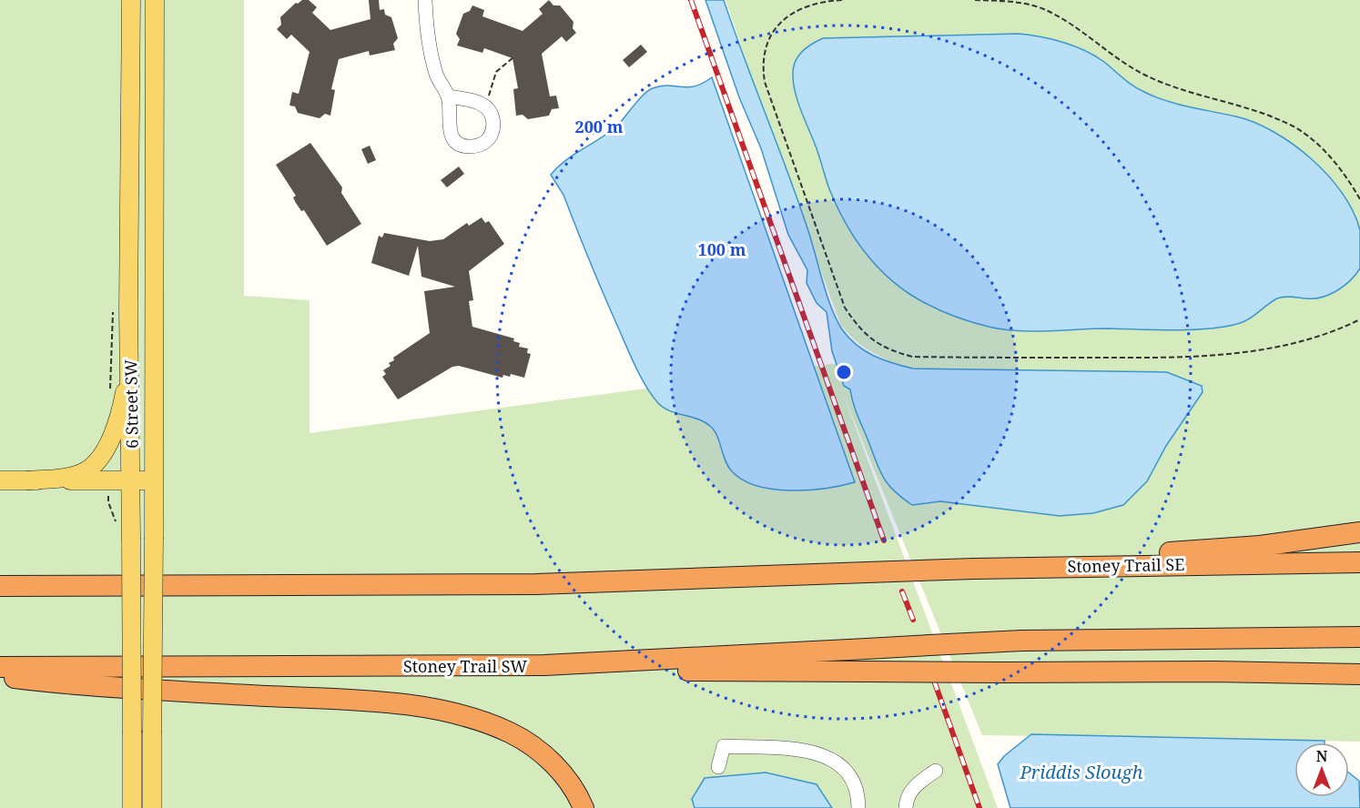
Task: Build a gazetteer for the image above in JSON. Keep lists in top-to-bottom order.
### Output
{
  "streets": {
    "highway": ["Stoney Trail SE", "Stoney Trail SW"],
    "main road": ["6 Street SW"]
  },
  "water": ["Priddis Slough"],
  "north": "top",
  "rings": ["200 m", "100 m"]
}
